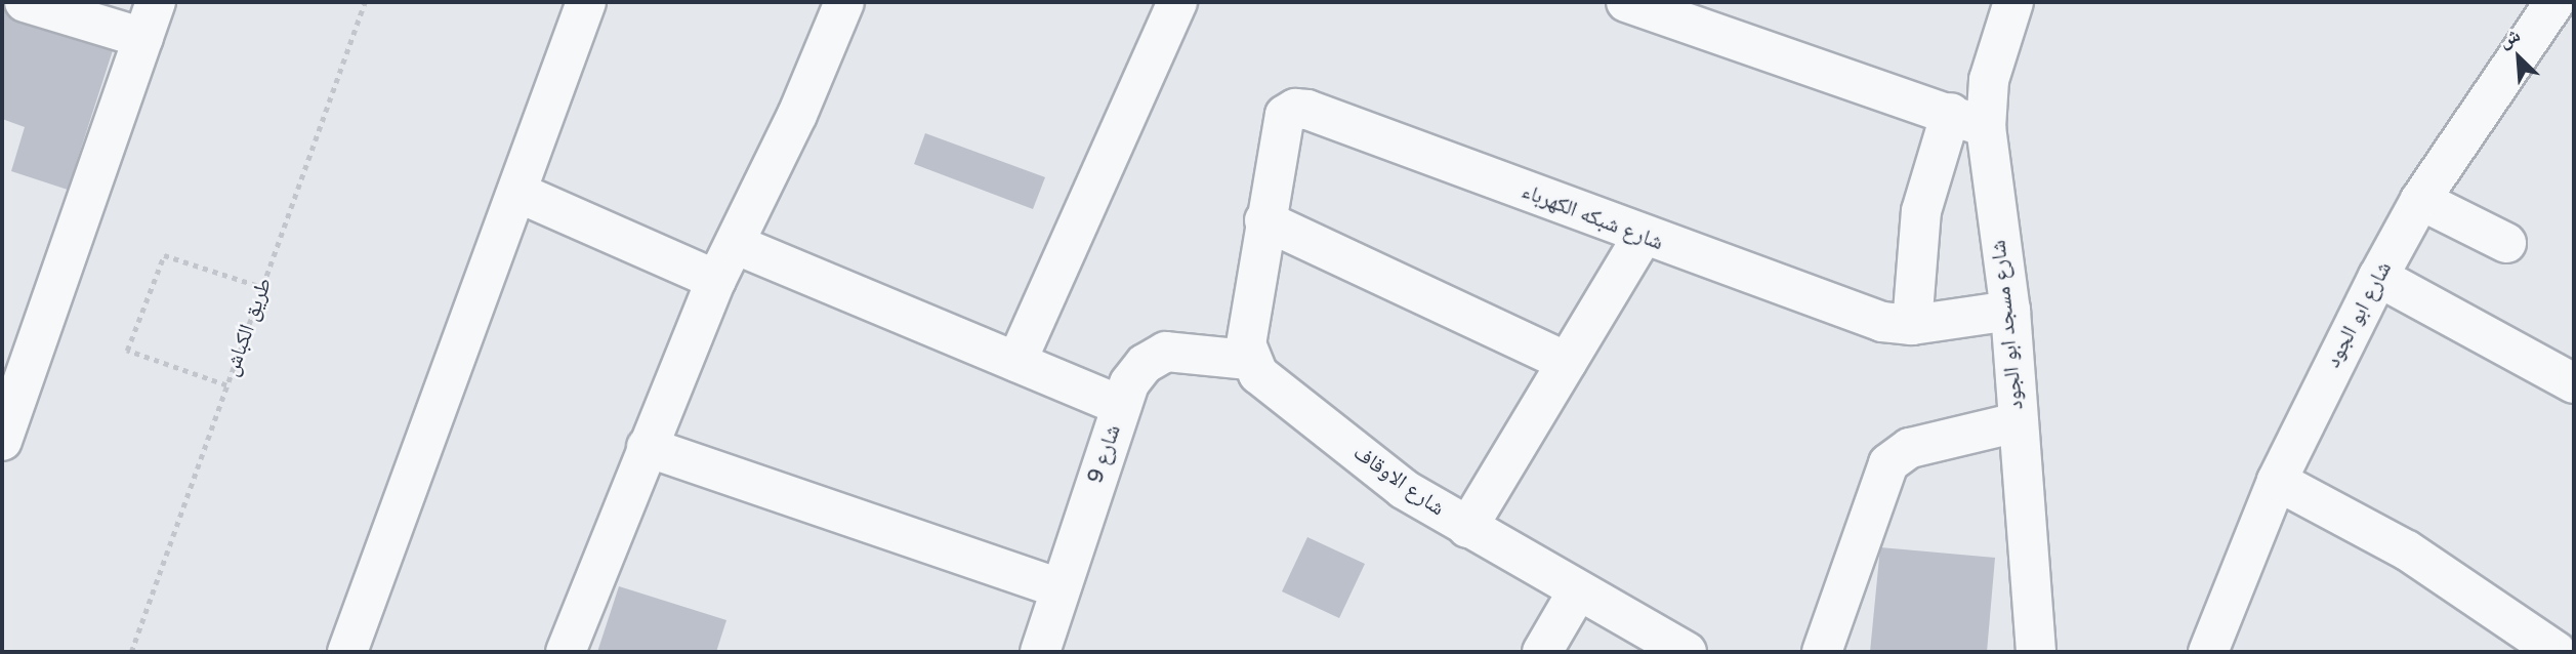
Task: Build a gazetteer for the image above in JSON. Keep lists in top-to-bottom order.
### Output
{
  "streets": {
    "street": [
      "شارع شبكه الكهرباء",
      "شارع ابو الجود",
      "شارع مسجد ابو الجود",
      "شارع 9",
      "شارع الاوقاف"
    ],
    "path": ["طريق الكباش"]
  },
  "crossings": [
    ["شارع شبكه الكهرباء", "شارع مسجد ابو الجود"],
    ["شارع 9", "شارع الاوقاف"]
  ],
  "north": "top left"
}
